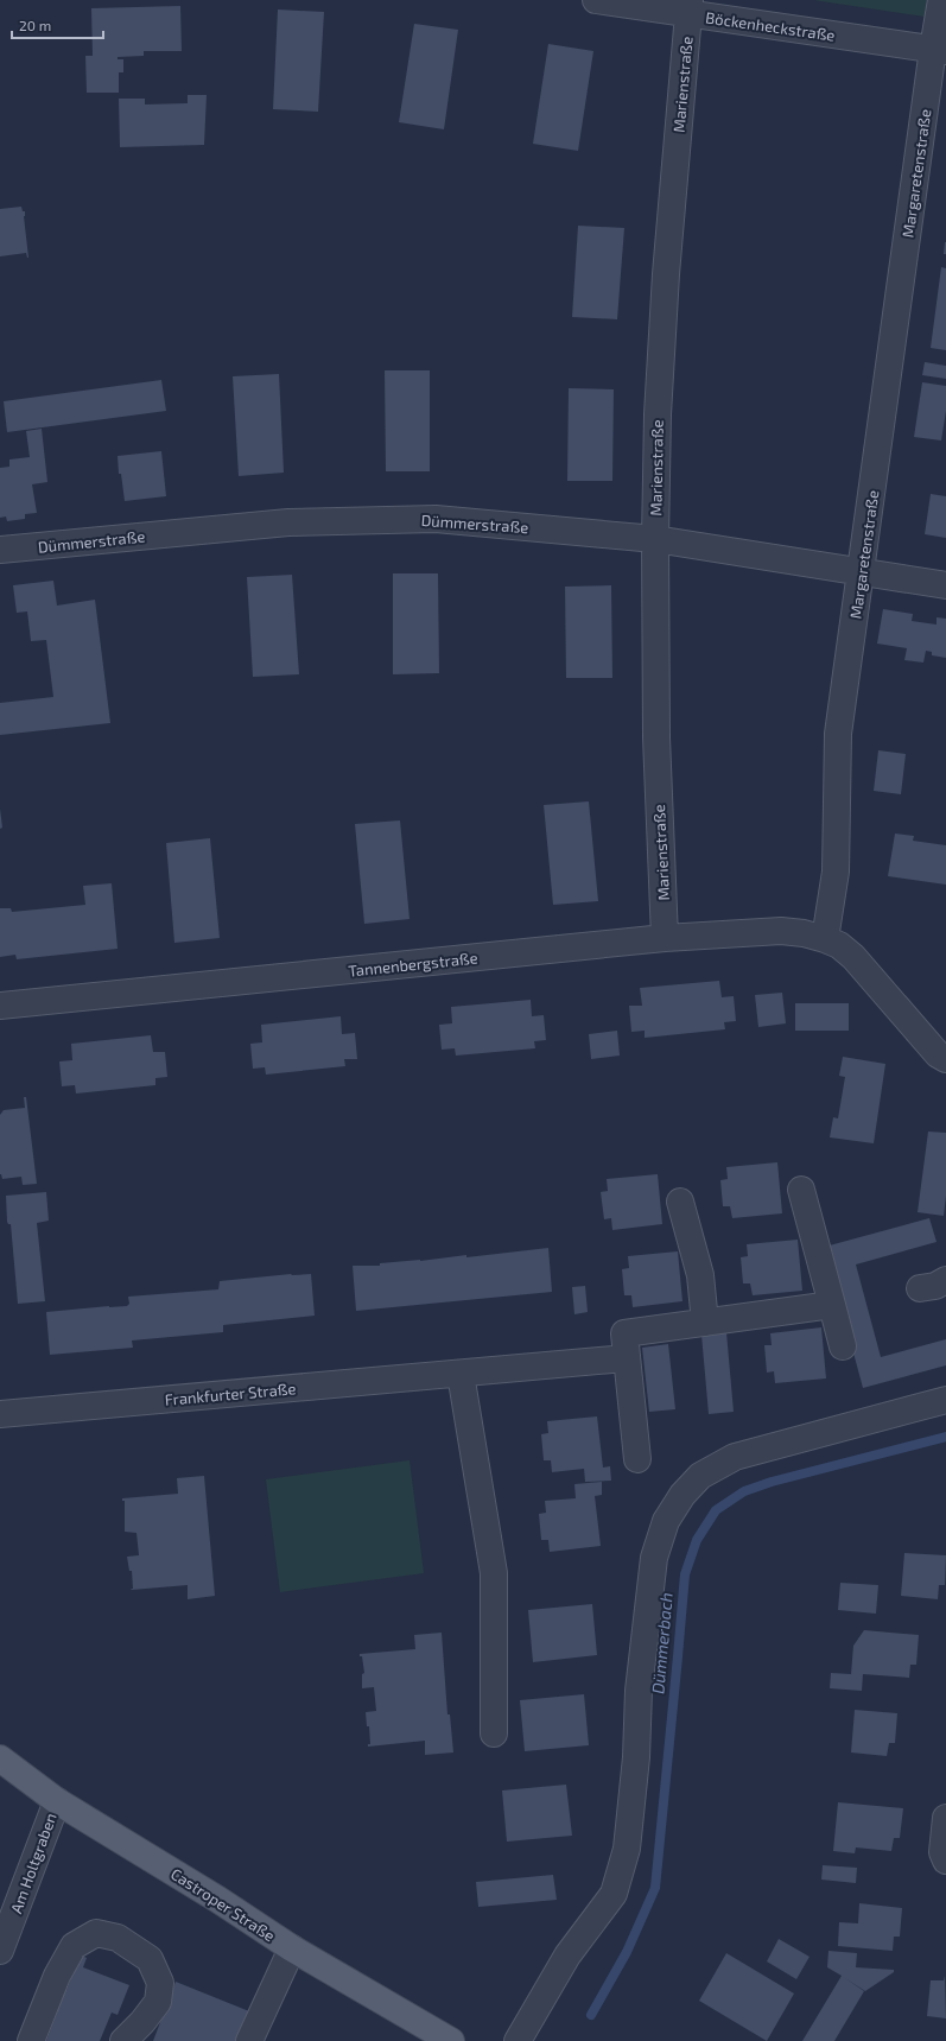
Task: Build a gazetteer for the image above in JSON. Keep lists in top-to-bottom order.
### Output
{
  "streets": {
    "main road": ["Castroper Straße"],
    "street": [
      "Böckenheckstraße",
      "Marienstraße",
      "Margaretenstraße",
      "Dümmerstraße",
      "Tannenbergstraße",
      "Frankfurter Straße",
      "Am Holtgraben"
    ]
  },
  "crossings": [
    ["Böckenheckstraße", "Marienstraße"],
    ["Böckenheckstraße", "Margaretenstraße"],
    ["Marienstraße", "Dümmerstraße"],
    ["Marienstraße", "Tannenbergstraße"],
    ["Margaretenstraße", "Dümmerstraße"],
    ["Margaretenstraße", "Tannenbergstraße"],
    ["Am Holtgraben", "Castroper Straße"]
  ],
  "water": ["Dümmerbach"],
  "scale_bar": "20 m"
}
